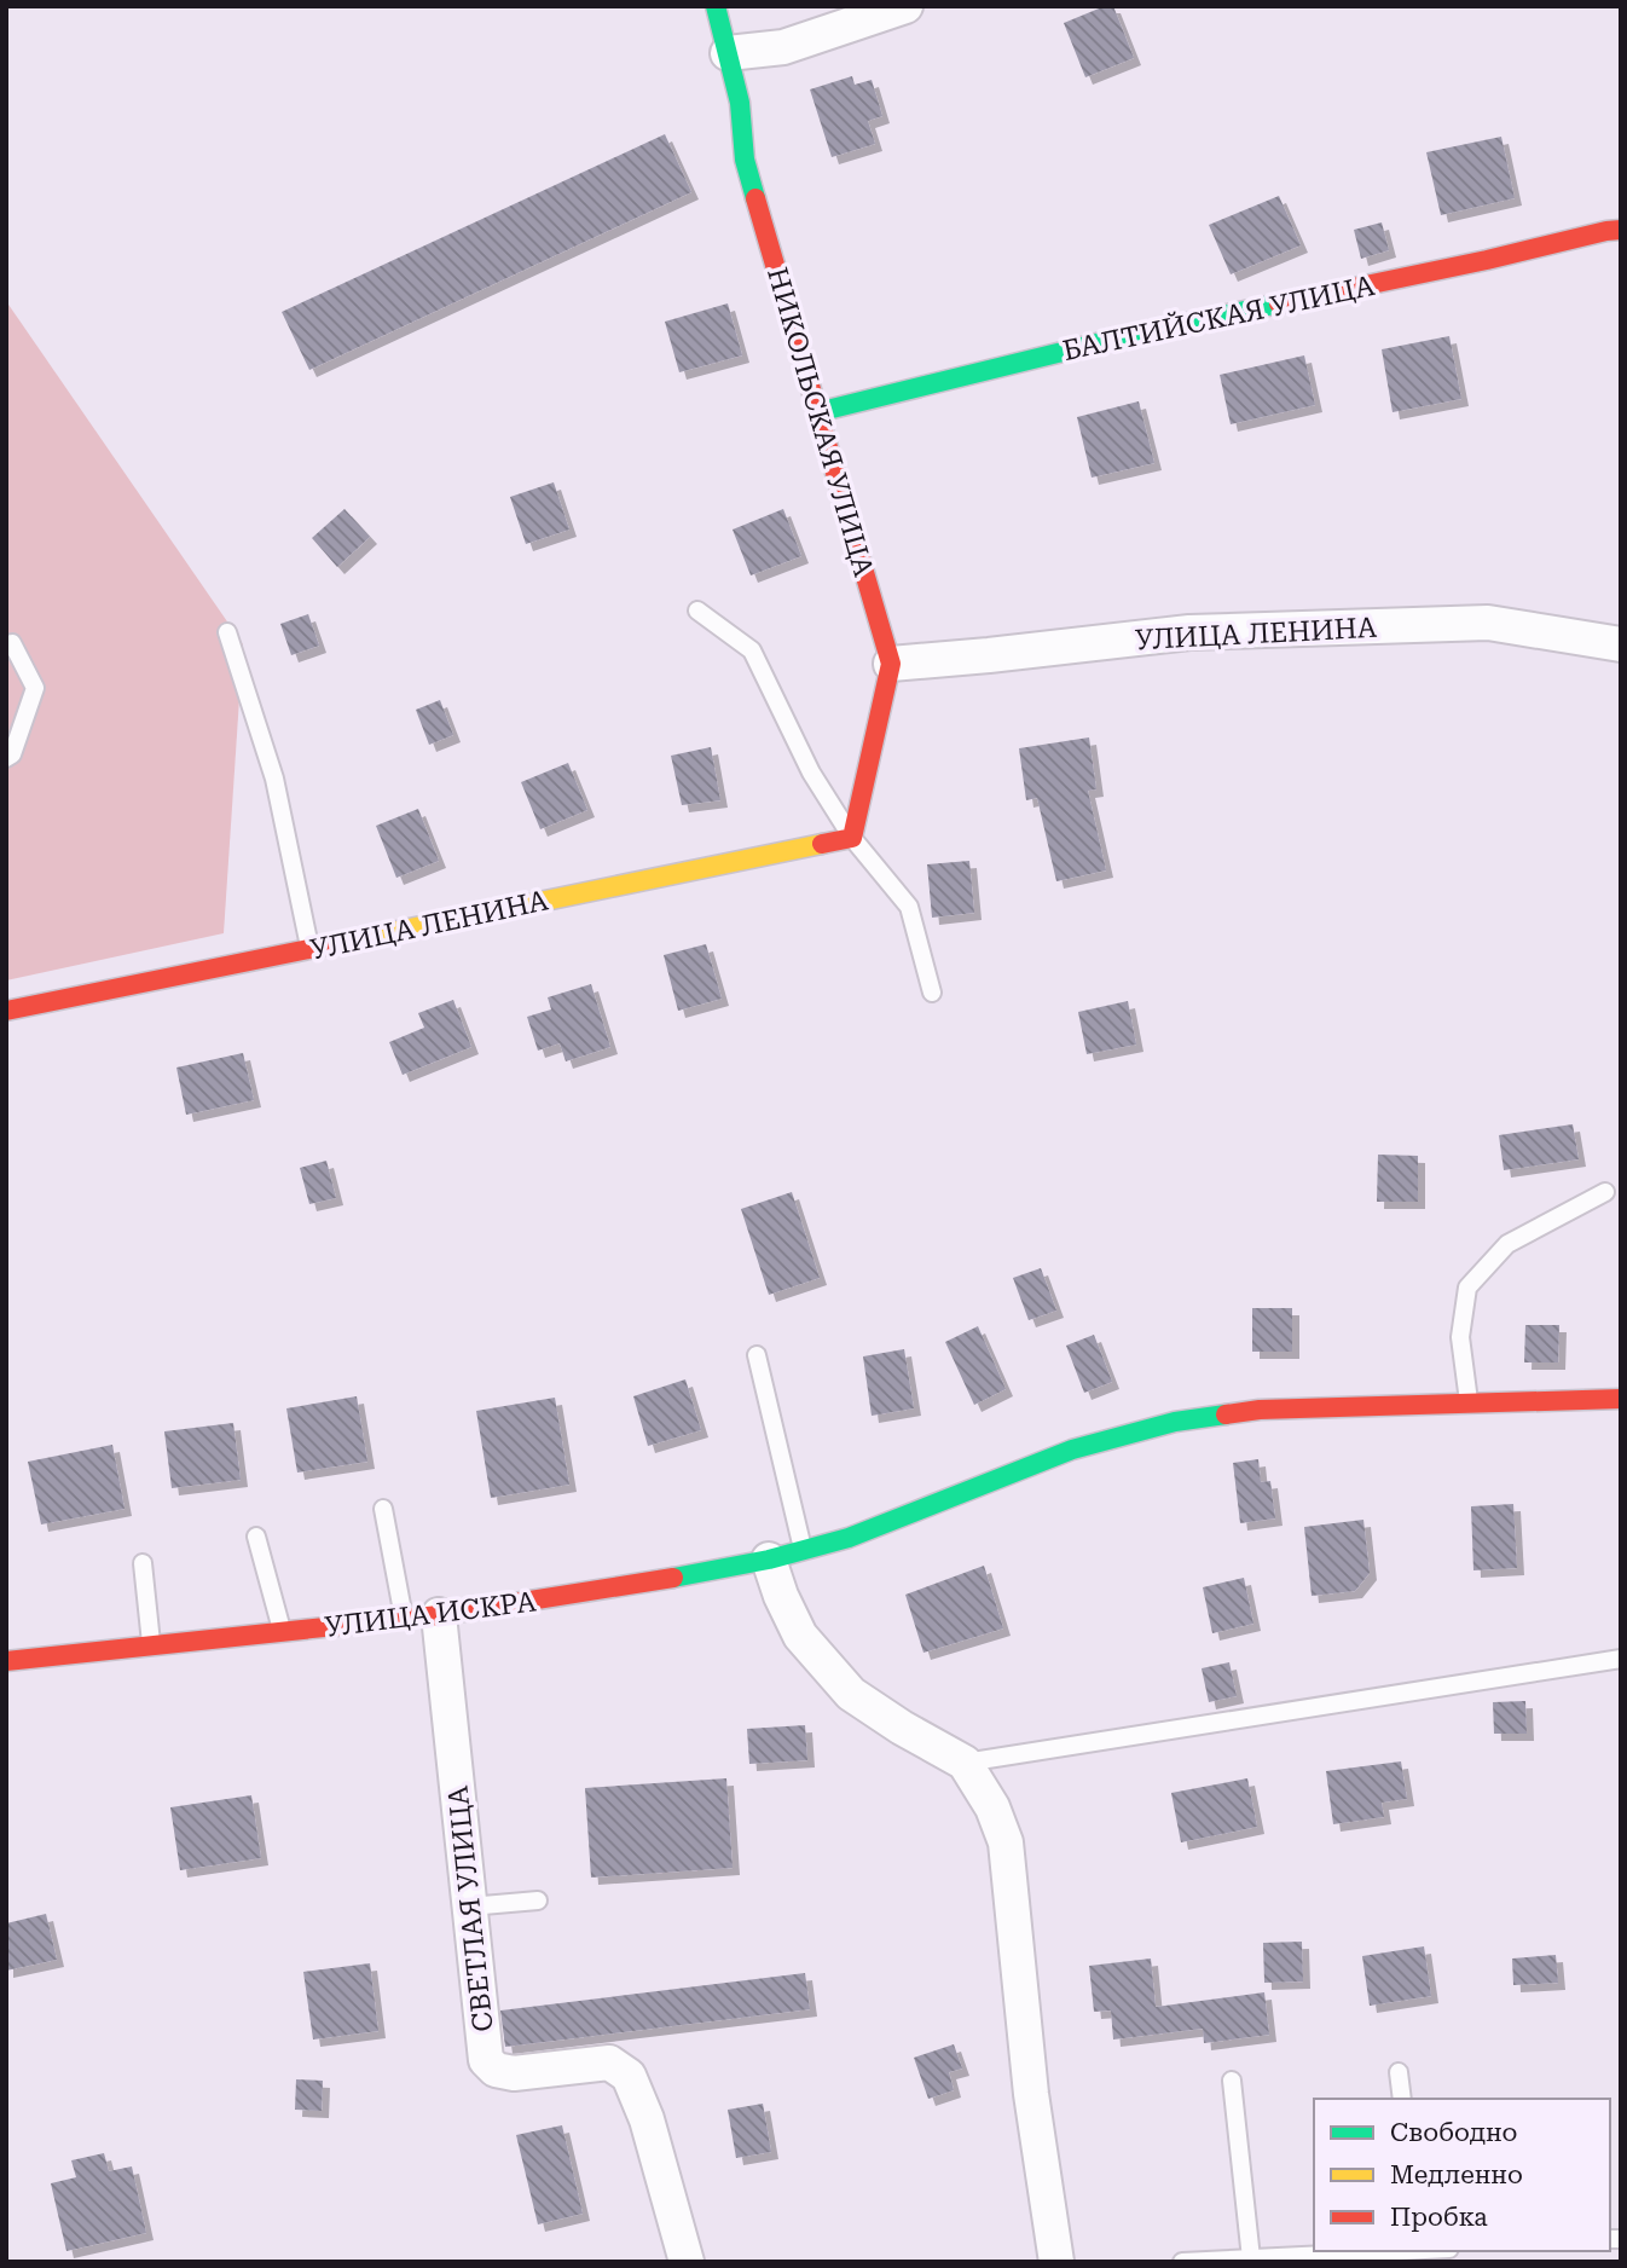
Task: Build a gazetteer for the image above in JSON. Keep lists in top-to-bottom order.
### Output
{
  "streets": {
    "street": [
      "БАЛТИЙСКАЯ УЛИЦА",
      "НИКОЛЬСКАЯ УЛИЦА",
      "УЛИЦА ЛЕНИНА",
      "УЛИЦА ИСКРА",
      "СВЕТЛАЯ УЛИЦА"
    ]
  },
  "crossings": [
    ["БАЛТИЙСКАЯ УЛИЦА", "НИКОЛЬСКАЯ УЛИЦА"],
    ["НИКОЛЬСКАЯ УЛИЦА", "УЛИЦА ЛЕНИНА"],
    ["УЛИЦА ИСКРА", "СВЕТЛАЯ УЛИЦА"]
  ],
  "legend": ["Свободно", "Медленно", "Пробка"]
}
